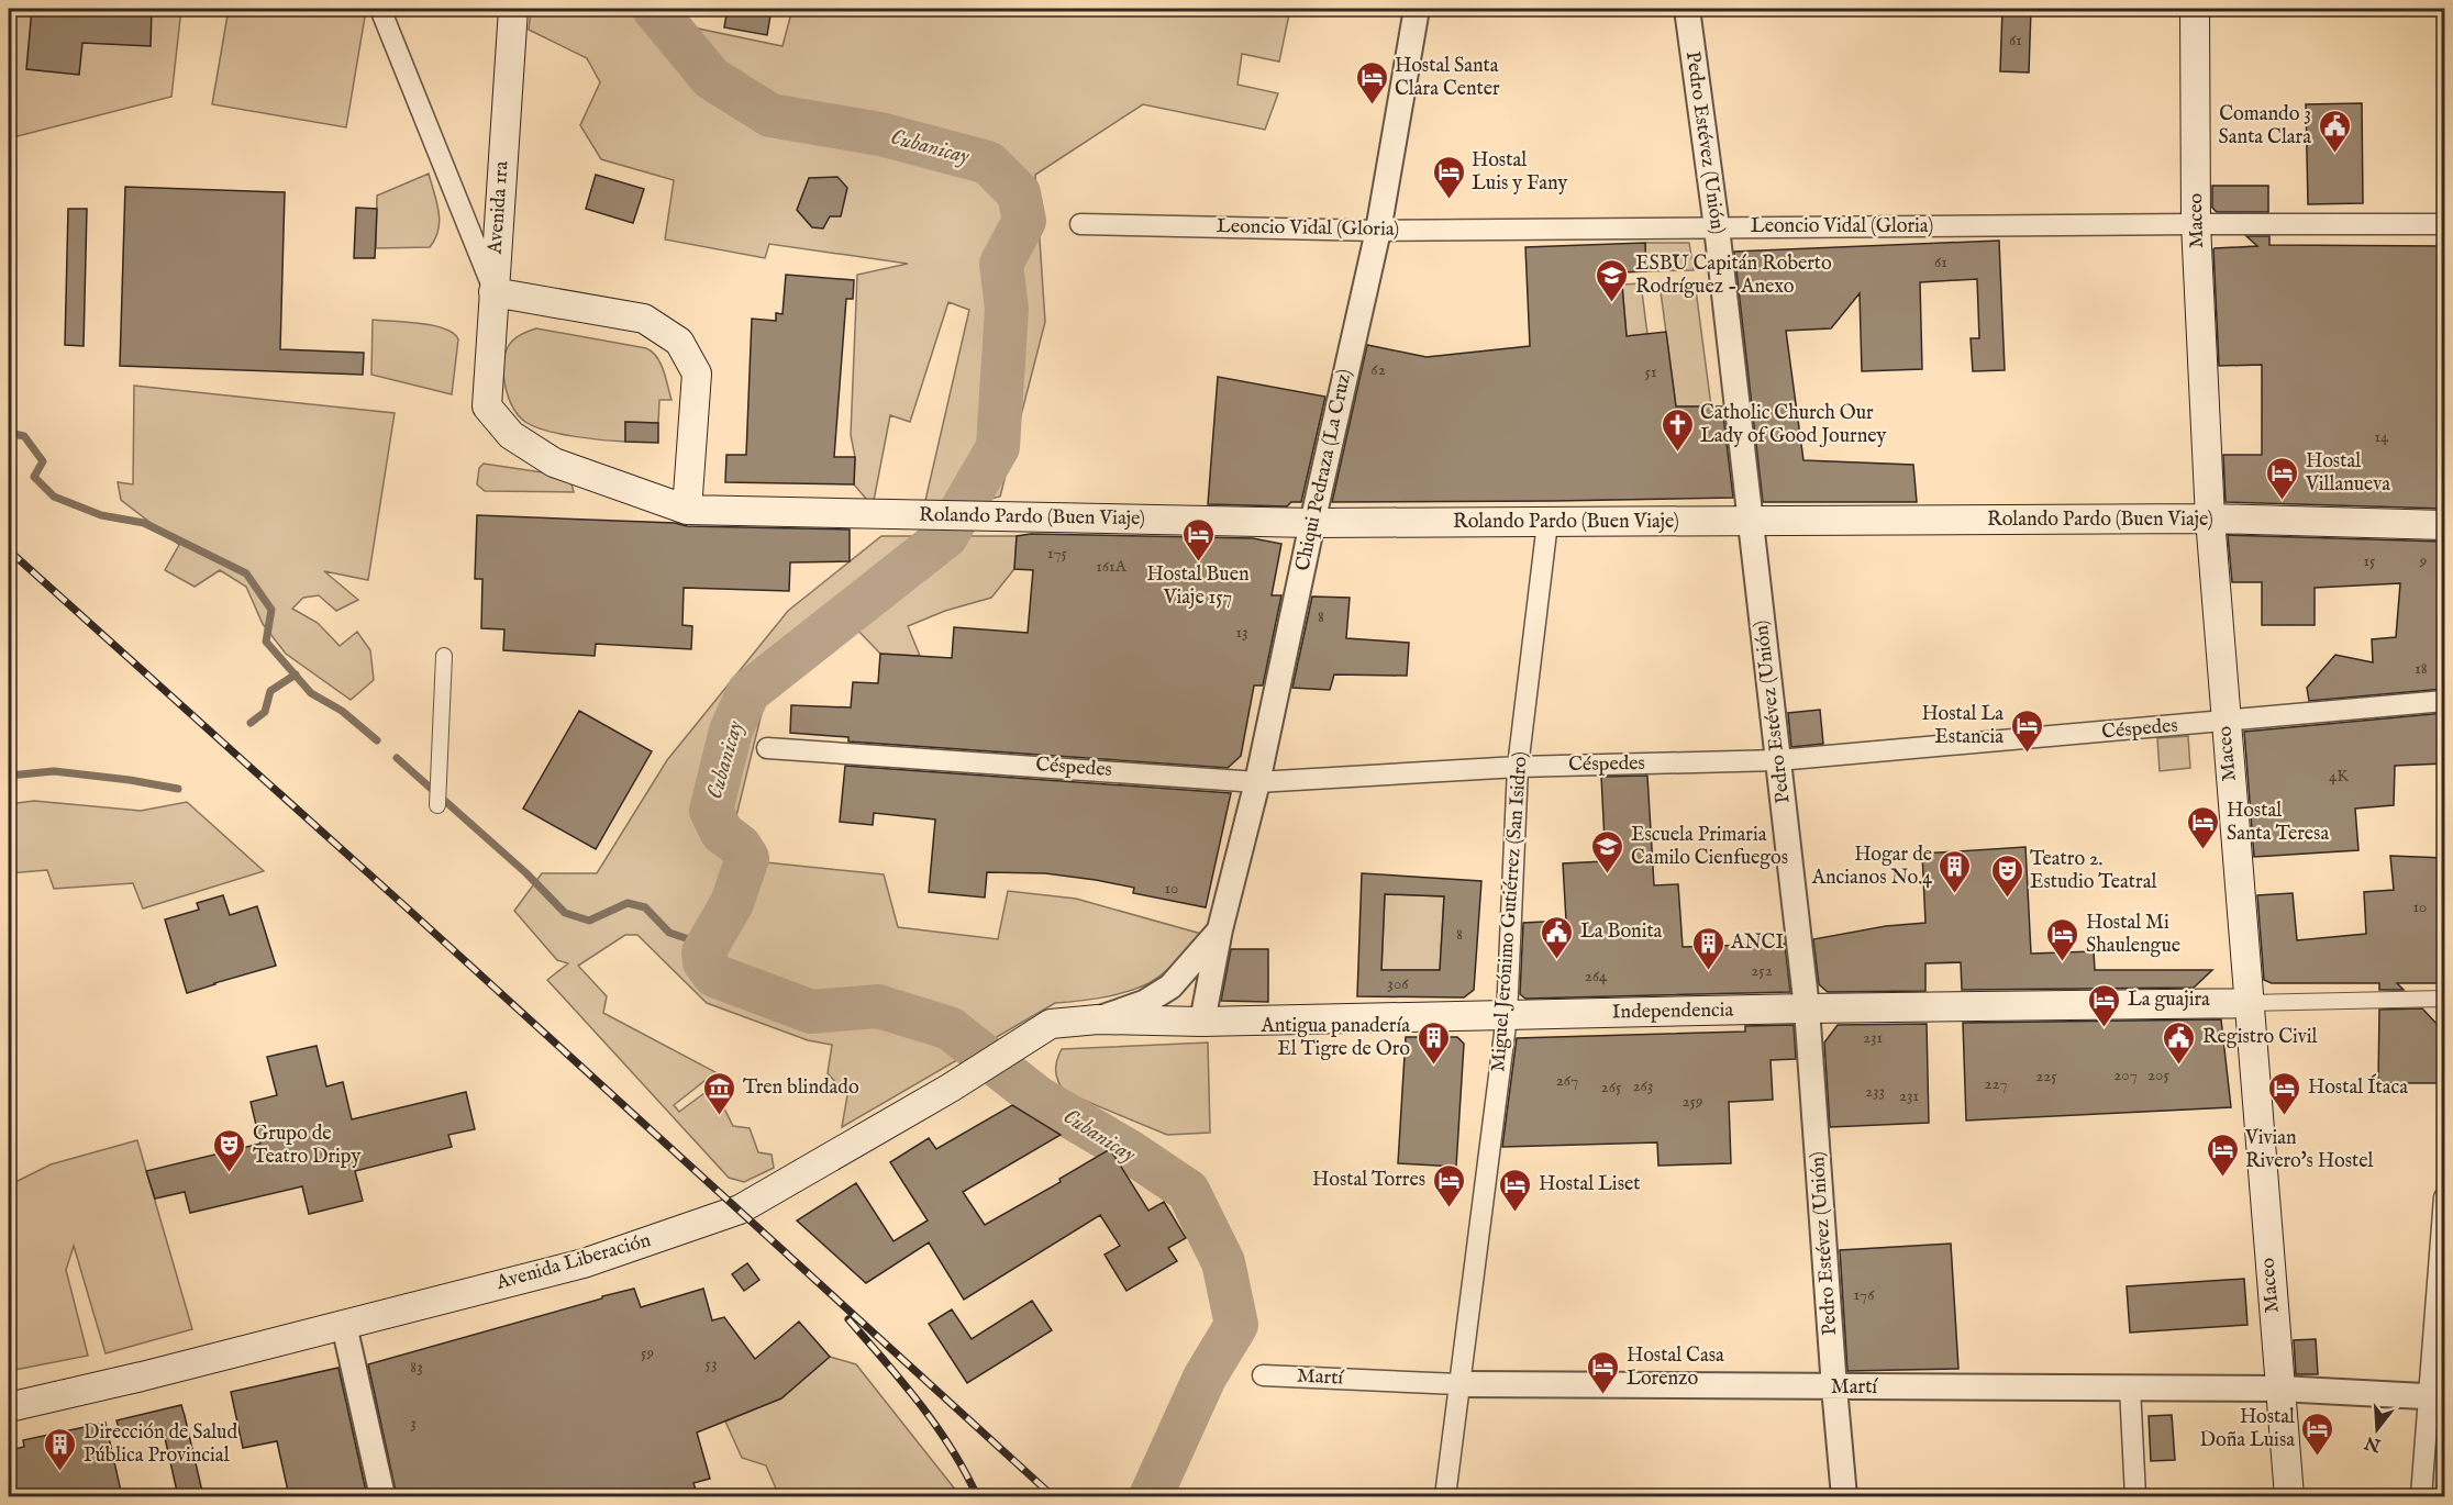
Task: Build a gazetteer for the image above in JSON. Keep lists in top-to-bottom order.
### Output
{
  "streets": {
    "main road": [
      "Avenida 1ra",
      "Maceo",
      "Rolando Pardo (Buen Viaje)",
      "Independencia",
      "Avenida Liberación"
    ],
    "street": [
      "Pedro Estévez (Unión)",
      "Leoncio Vidal (Gloria)",
      "Chiqui Pedraza (La Cruz)",
      "Céspedes",
      "Miguel Jerónimo Gutiérrez (San Isidro)",
      "Martí"
    ]
  },
  "crossings": [
    ["Pedro Estévez (Unión)", "Leoncio Vidal (Gloria)"],
    ["Pedro Estévez (Unión)", "Rolando Pardo (Buen Viaje)"],
    ["Pedro Estévez (Unión)", "Céspedes"],
    ["Pedro Estévez (Unión)", "Independencia"],
    ["Pedro Estévez (Unión)", "Martí"],
    ["Avenida 1ra", "Rolando Pardo (Buen Viaje)"],
    ["Maceo", "Leoncio Vidal (Gloria)"],
    ["Maceo", "Rolando Pardo (Buen Viaje)"],
    ["Maceo", "Céspedes"],
    ["Maceo", "Independencia"],
    ["Maceo", "Martí"],
    ["Leoncio Vidal (Gloria)", "Chiqui Pedraza (La Cruz)"],
    ["Chiqui Pedraza (La Cruz)", "Rolando Pardo (Buen Viaje)"],
    ["Chiqui Pedraza (La Cruz)", "Céspedes"],
    ["Chiqui Pedraza (La Cruz)", "Independencia"],
    ["Chiqui Pedraza (La Cruz)", "Avenida Liberación"],
    ["Rolando Pardo (Buen Viaje)", "Miguel Jerónimo Gutiérrez (San Isidro)"],
    ["Céspedes", "Miguel Jerónimo Gutiérrez (San Isidro)"],
    ["Miguel Jerónimo Gutiérrez (San Isidro)", "Independencia"],
    ["Miguel Jerónimo Gutiérrez (San Isidro)", "Martí"],
    ["Independencia", "Avenida Liberación"]
  ],
  "water": ["Cubanicay"],
  "places": {
    "hotel": [
      "Hostal Santa Clara Center",
      "Hostal Luis y Fany",
      "Hostal Villanueva",
      "Hostal Buen Viaje 157",
      "Hostal La Estancia",
      "Hostal Santa Teresa",
      "Hostal Mi Shaulengue",
      "La guajira",
      "Hostal Ítaca",
      "Vivian Rivero's Hostel",
      "Hostal Torres",
      "Hostal Liset",
      "Hostal Casa Lorenzo",
      "Hostal Doña Luisa"
    ],
    "public building": ["Comando 3 Santa Clara", "La Bonita", "Registro Civil"],
    "school or university": ["ESBU Capitán Roberto Rodríguez - Anexo", "Escuela Primaria Camilo Cienfuegos"],
    "church": ["Catholic Church Our Lady of Good Journey"],
    "building": [
      "Hogar de Ancianos No.4",
      "ANCI",
      "Antigua panadería El Tigre de Oro",
      "Dirección de Salud Pública Provincial"
    ],
    "theatre": ["Teatro 2. Estudio Teatral", "Grupo de Teatro Dripy"],
    "museum": ["Tren blindado"]
  },
  "house_numbers": [
    "61",
    "61",
    "62",
    "51",
    "14",
    "175",
    "15",
    "9",
    "161A",
    "8",
    "13",
    "18",
    "4K",
    "10",
    "10",
    "8",
    "252",
    "264",
    "306",
    "231",
    "207",
    "205",
    "225",
    "267",
    "227",
    "263",
    "265",
    "233",
    "231",
    "259",
    "176",
    "59",
    "53",
    "83",
    "3"
  ],
  "north": "bottom"
}
